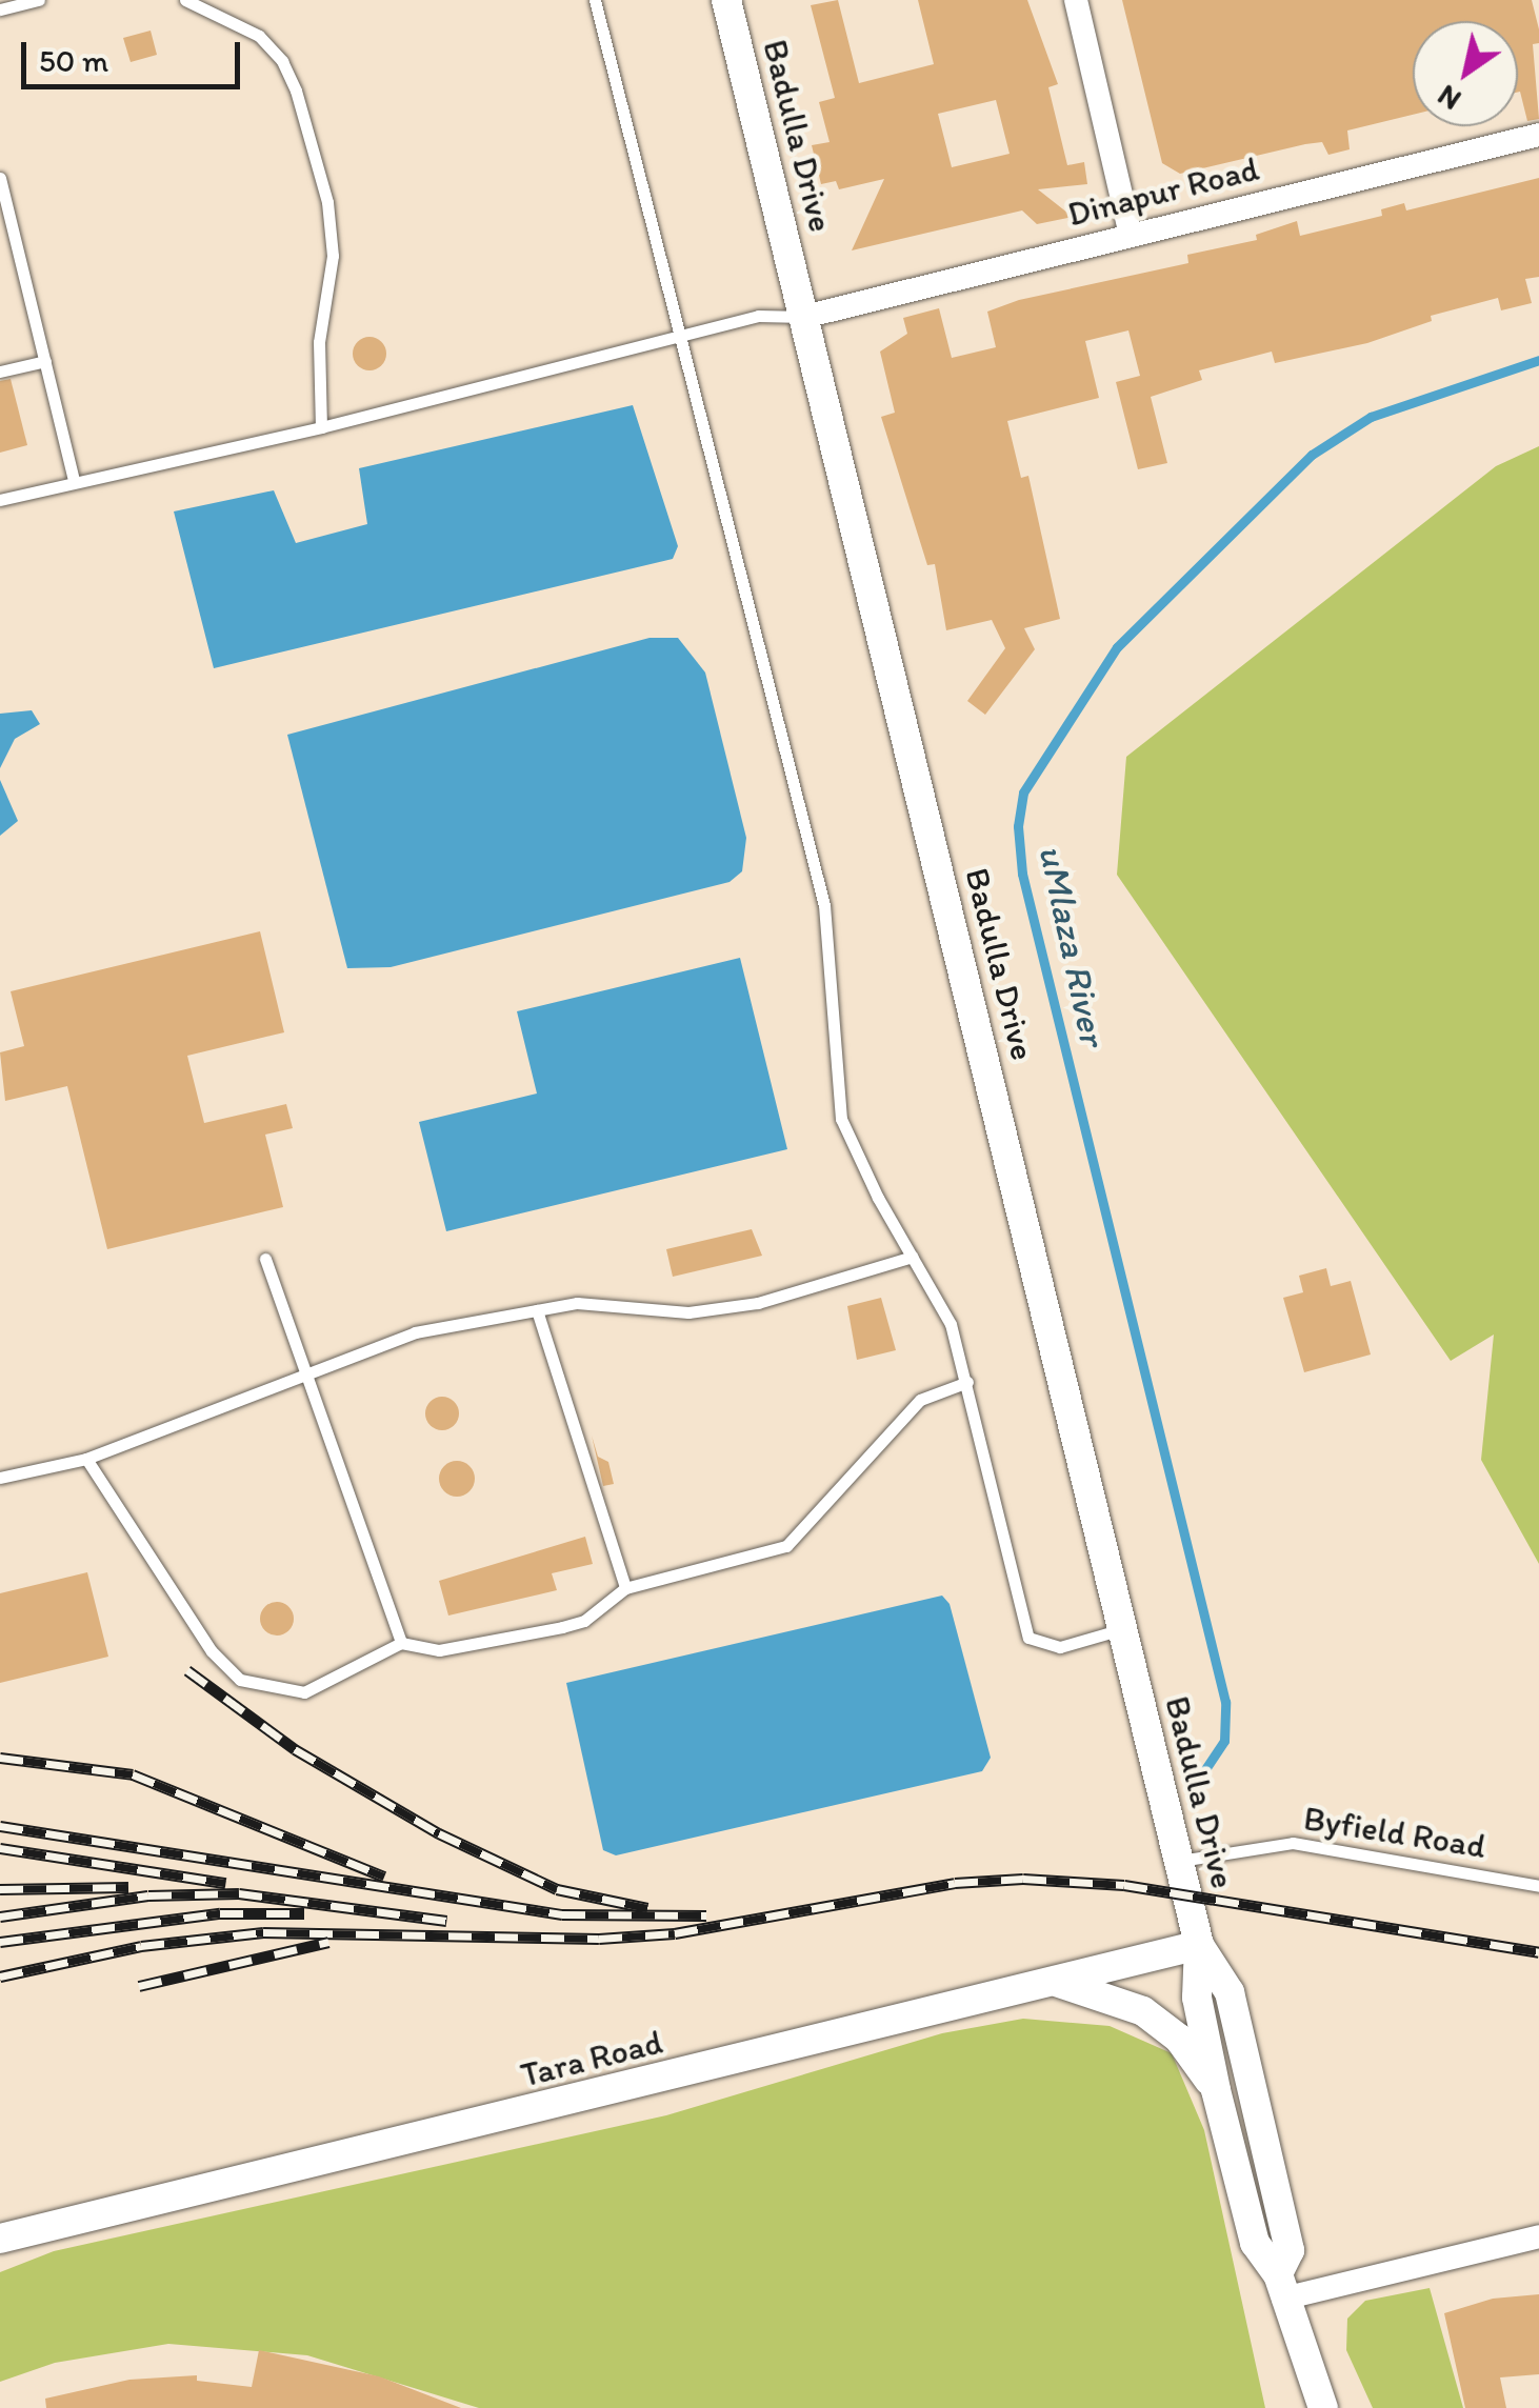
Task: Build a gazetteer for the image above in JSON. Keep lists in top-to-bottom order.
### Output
{
  "streets": {
    "street": ["Badulla Drive", "Dinapur Road", "Tara Road"],
    "lane": ["Byfield Road"]
  },
  "crossings": [
    ["Badulla Drive", "Dinapur Road"],
    ["Badulla Drive", "Byfield Road"],
    ["Badulla Drive", "Tara Road"]
  ],
  "water": ["uMlaza River"],
  "scale_bar": "50 m",
  "north": "bottom left"
}
